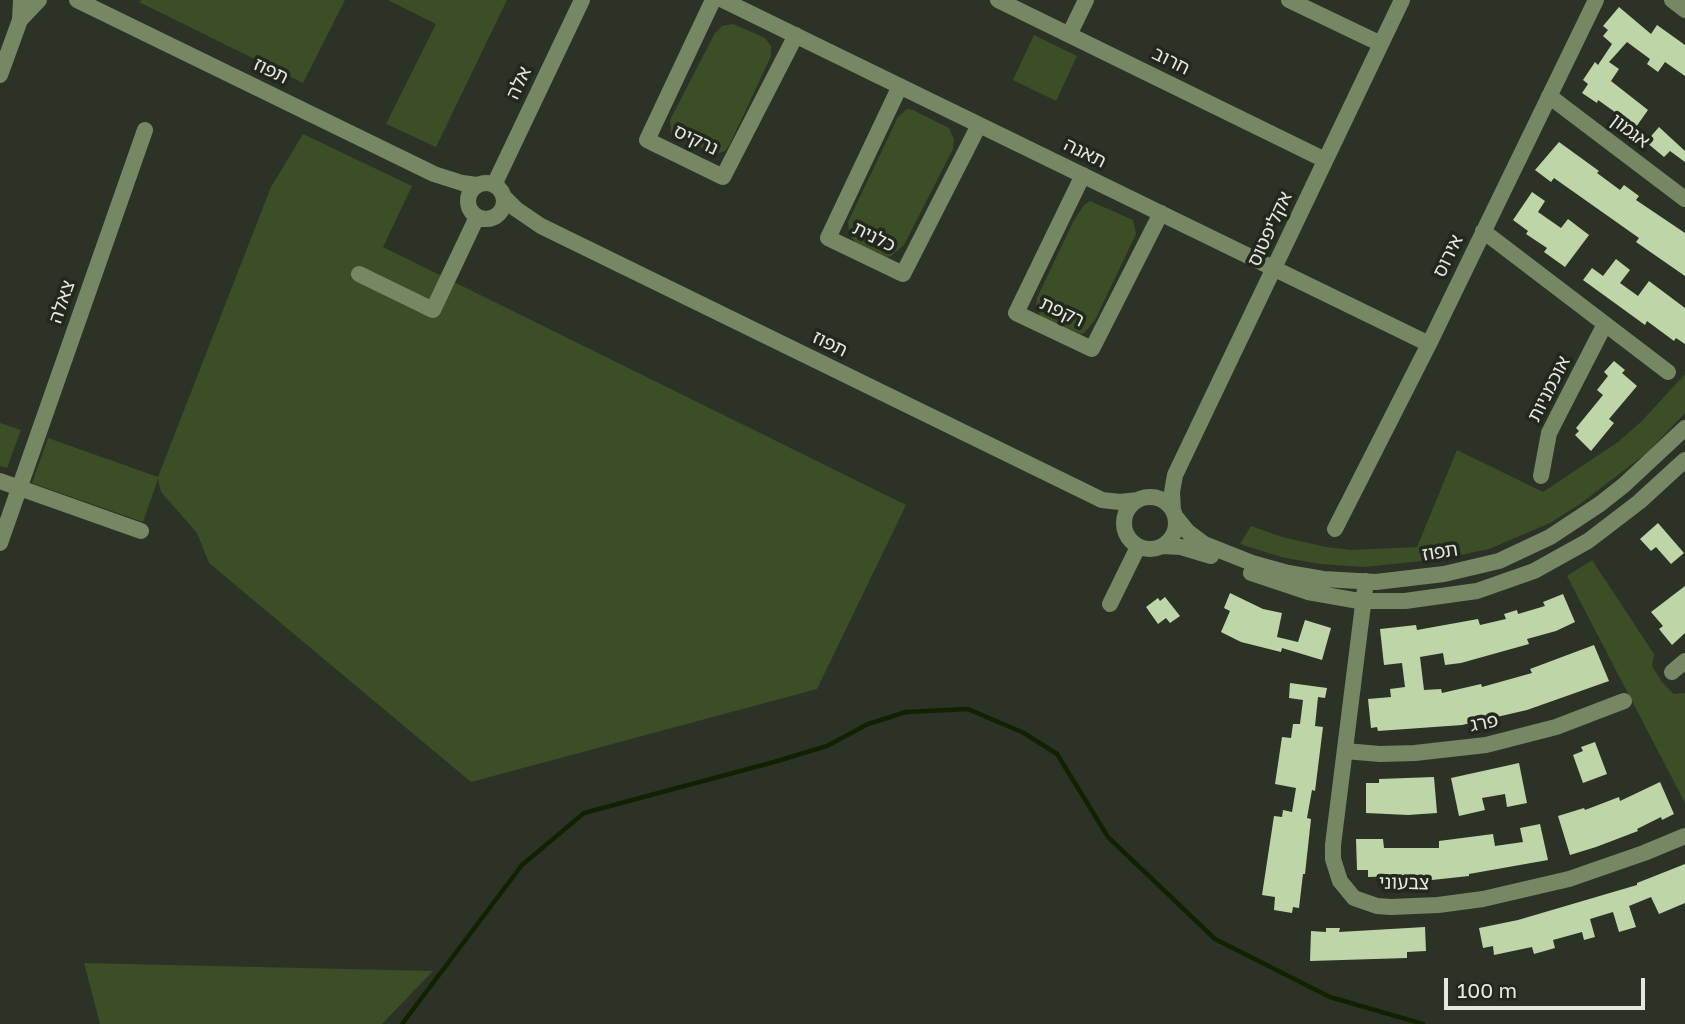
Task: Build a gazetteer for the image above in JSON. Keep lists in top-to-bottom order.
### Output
{
  "streets": {
    "street": [
      "חרוב",
      "תפוז",
      "אלה",
      "אגמון",
      "נרקיס",
      "תאנה",
      "אקליפטוס",
      "כלנית",
      "אירוס",
      "צאלה",
      "רקפת",
      "אוכמניות",
      "פרג",
      "צבעוני"
    ]
  },
  "crossings": [
    ["חרוב", "אקליפטוס"],
    ["תפוז", "אלה"],
    ["תפוז", "אקליפטוס"],
    ["תפוז", "צבעוני"],
    ["אגמון", "אירוס"],
    ["נרקיס", "תאנה"],
    ["תאנה", "אקליפטוס"],
    ["תאנה", "כלנית"],
    ["תאנה", "אירוס"],
    ["תאנה", "רקפת"],
    ["פרג", "צבעוני"]
  ],
  "scale_bar": "100 m"
}
